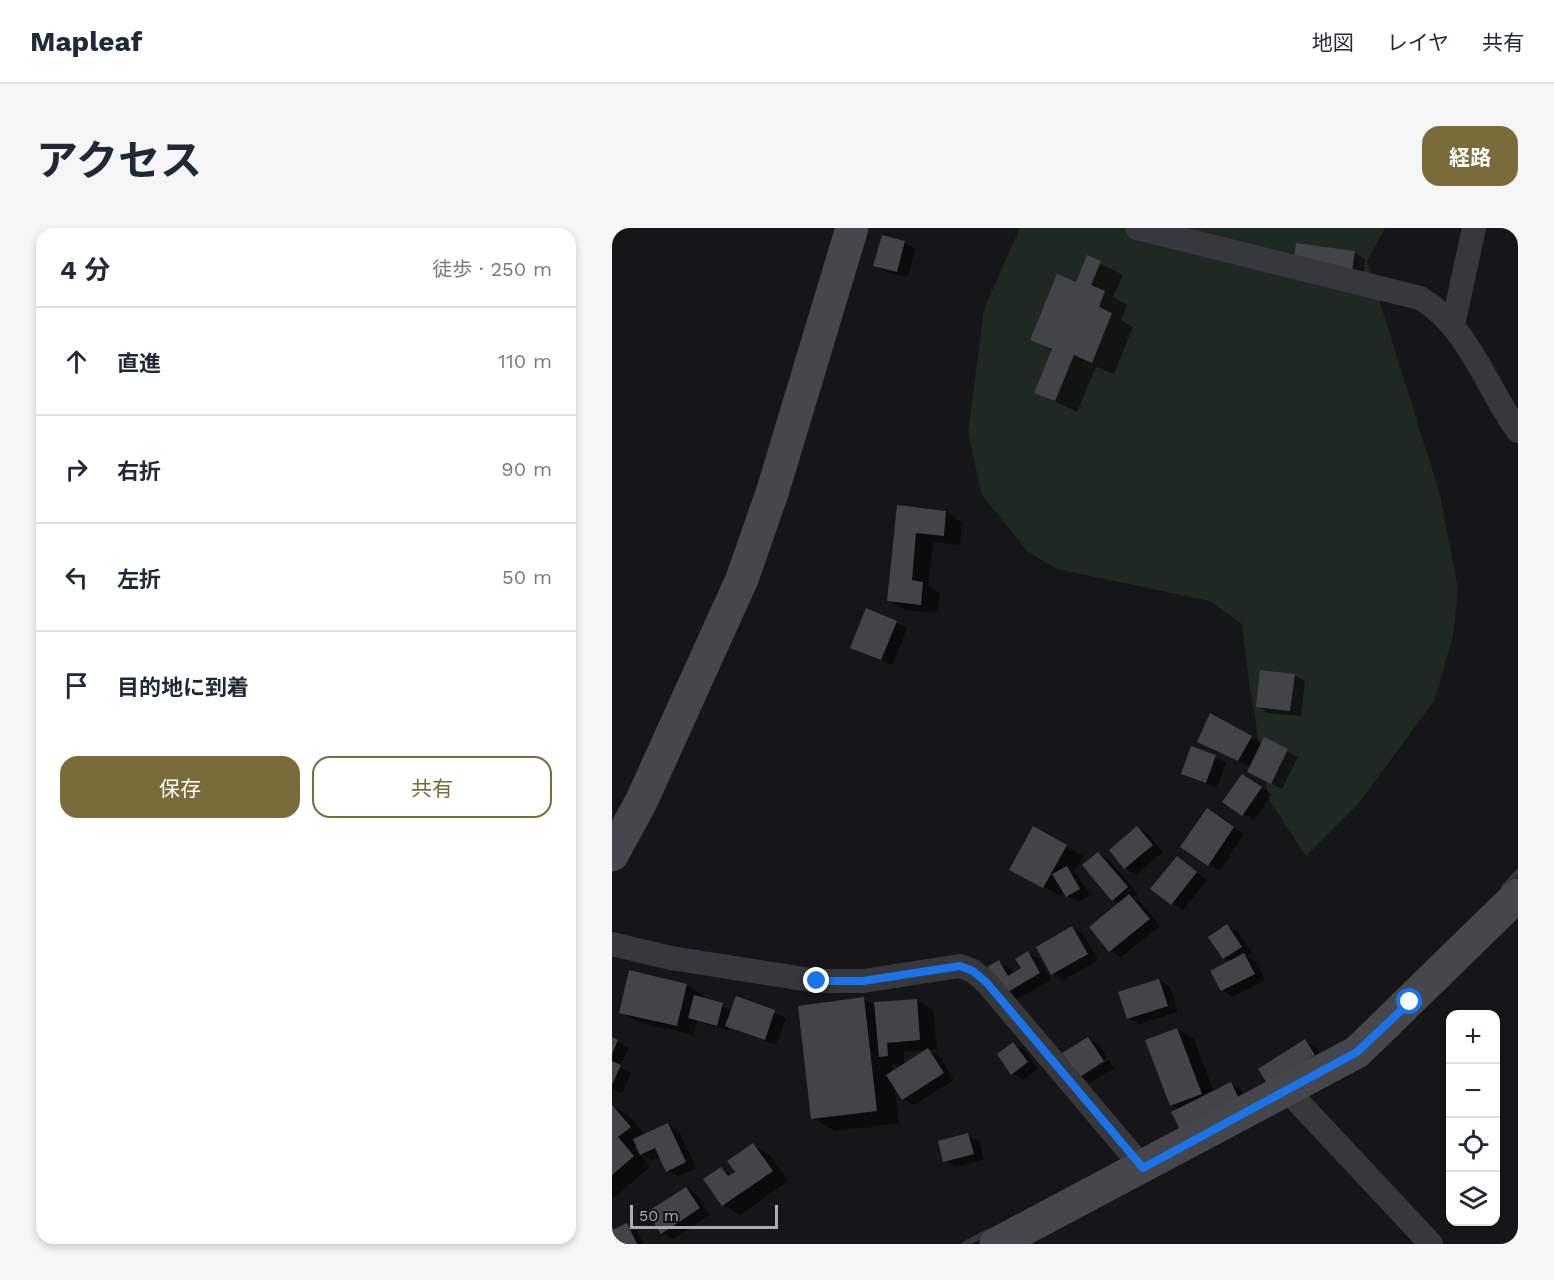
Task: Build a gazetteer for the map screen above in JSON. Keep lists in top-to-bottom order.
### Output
{
  "scale_bar": "50 m",
  "page": {
    "header": "Mapleaf",
    "nav": ["地図", "レイヤ", "共有"],
    "title": "アクセス",
    "buttons": [
      "経路",
      ["保存", "共有"]
    ],
    "heading": ["4 分", "徒歩 · 250 m"],
    "list": [
      ["直進", "110 m"],
      ["右折", "90 m"],
      ["左折", "50 m"],
      "目的地に到着"
    ],
    "map_buttons": ["+", "−"],
    "scale": "50 m"
  }
}
